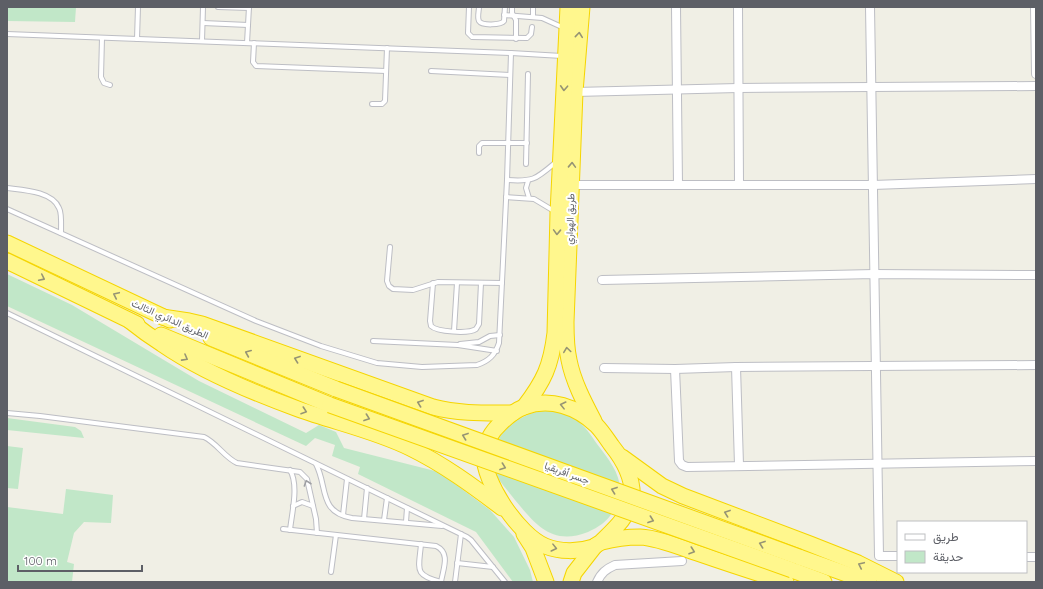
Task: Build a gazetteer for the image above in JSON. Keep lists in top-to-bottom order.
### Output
{
  "streets": {
    "highway": ["طريق الهواري", "الطريق الدائري الثالث", "جسر أفريقيا"]
  },
  "crossings": [
    ["الطريق الدائري الثالث", "جسر أفريقيا"]
  ],
  "legend": ["طريق", "حديقة"],
  "scale_bar": "100 m"
}
